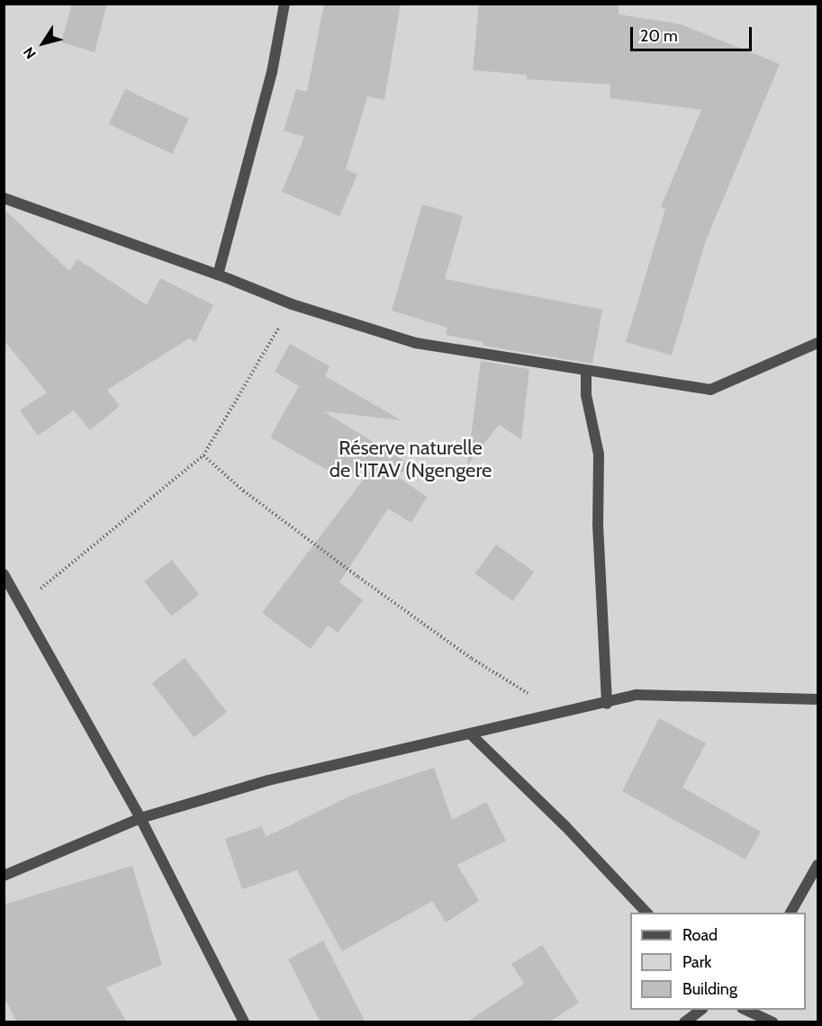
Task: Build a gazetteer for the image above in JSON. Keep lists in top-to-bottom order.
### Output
{
  "parks": ["Réserve naturelle de l'ITAV (Ngengere"],
  "legend": ["Road", "Park", "Building"],
  "scale_bar": "20 m",
  "north": "bottom left"
}
